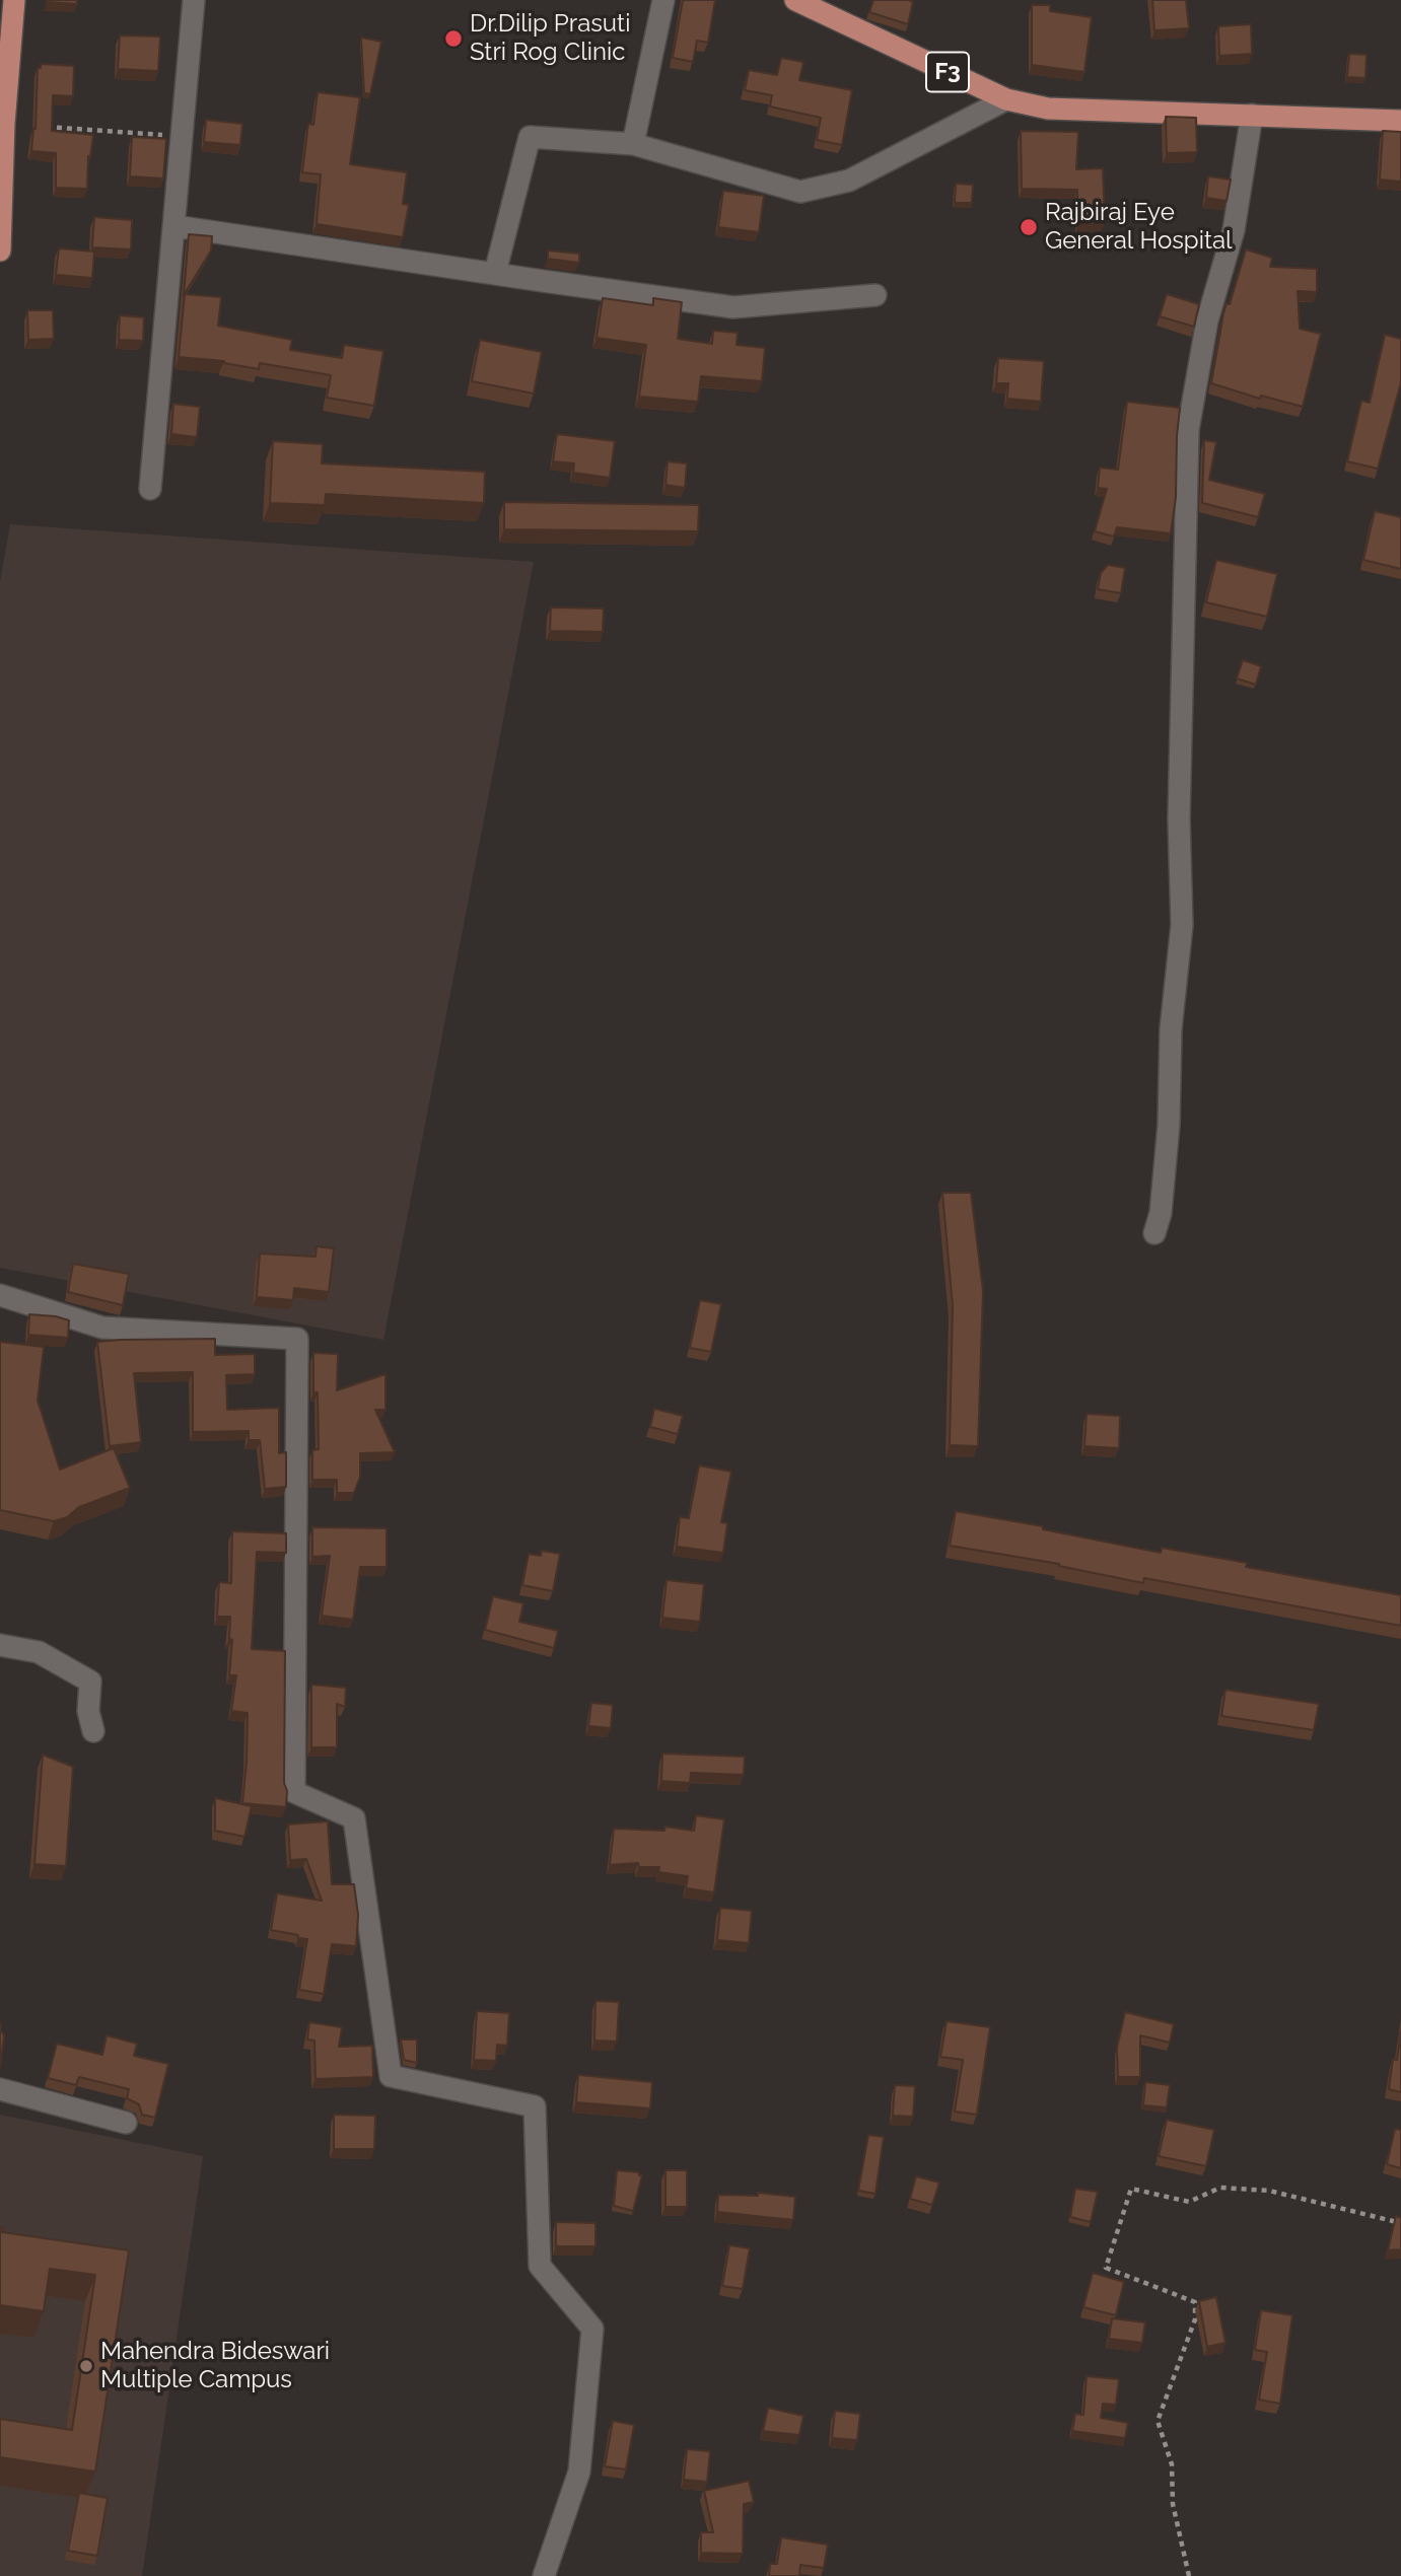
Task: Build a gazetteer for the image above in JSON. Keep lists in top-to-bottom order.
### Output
{
  "streets": {
    "main road": ["F3"]
  },
  "places": ["Dr.Dilip Prasuti Stri Rog Clinic", "Rajbiraj Eye General Hospital", "Mahendra Bideswari Multiple Campus"]
}
